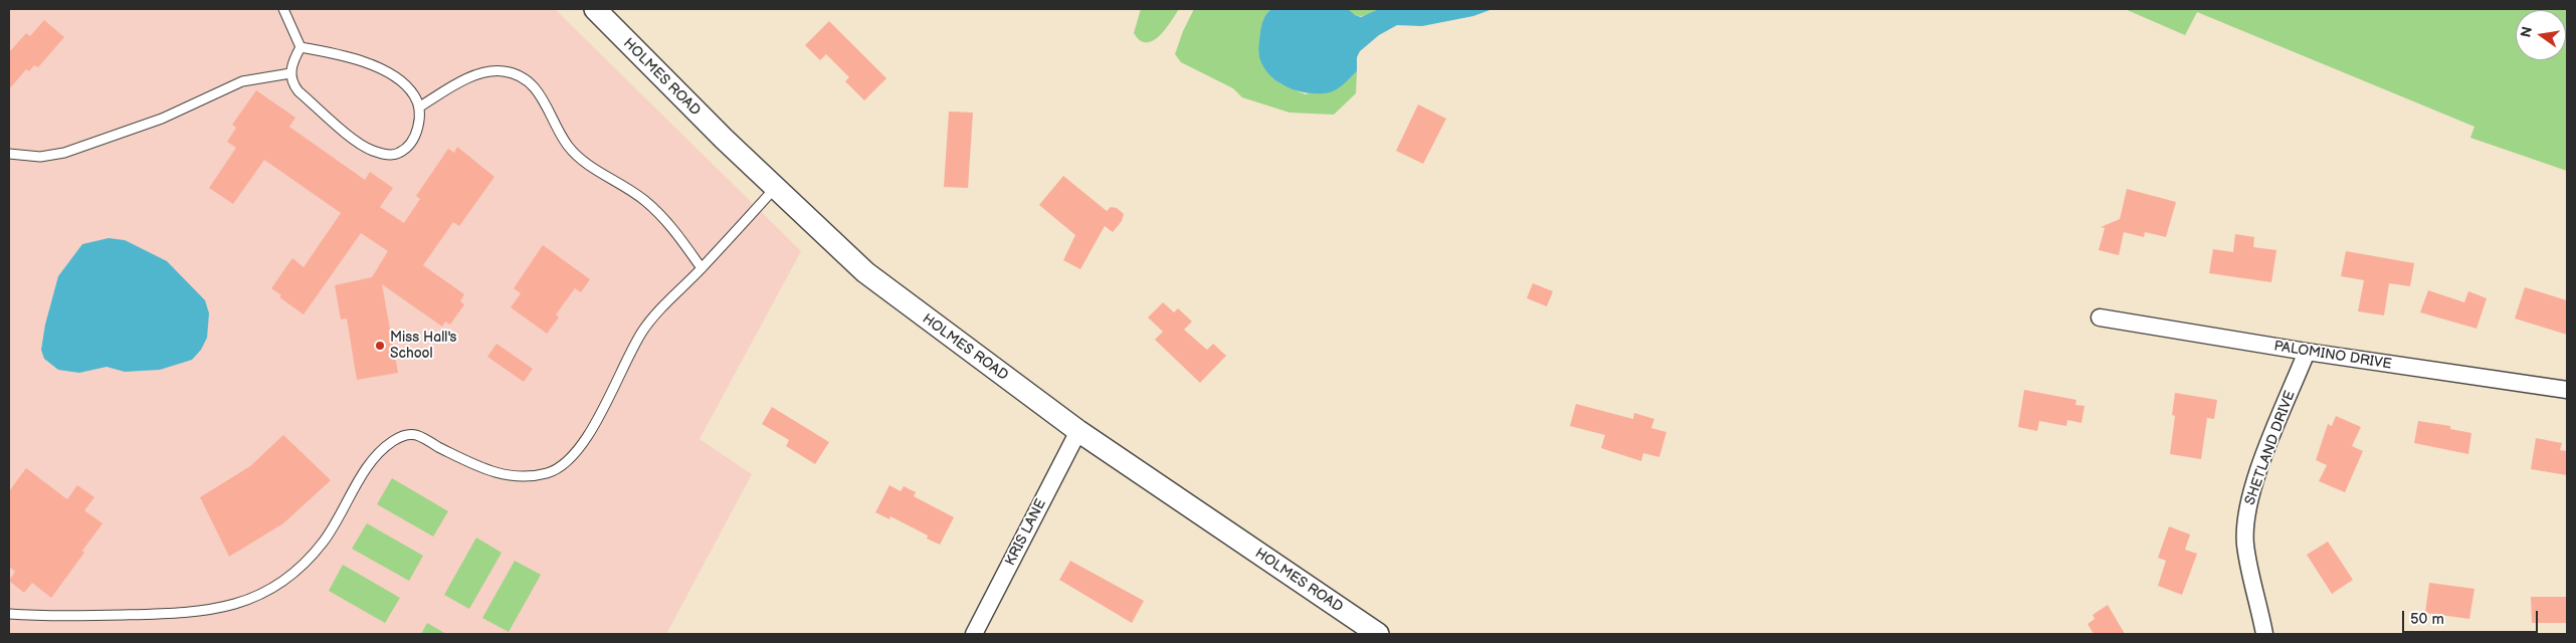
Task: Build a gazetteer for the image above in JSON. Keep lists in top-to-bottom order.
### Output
{
  "streets": {
    "street": [
      "HOLMES ROAD",
      "PALOMINO DRIVE",
      "SHETLAND DRIVE",
      "KRIS LANE"
    ]
  },
  "crossings": [
    ["HOLMES ROAD", "KRIS LANE"],
    ["PALOMINO DRIVE", "SHETLAND DRIVE"]
  ],
  "places": ["Miss Hall's School"],
  "scale_bar": "50 m",
  "north": "left"
}
